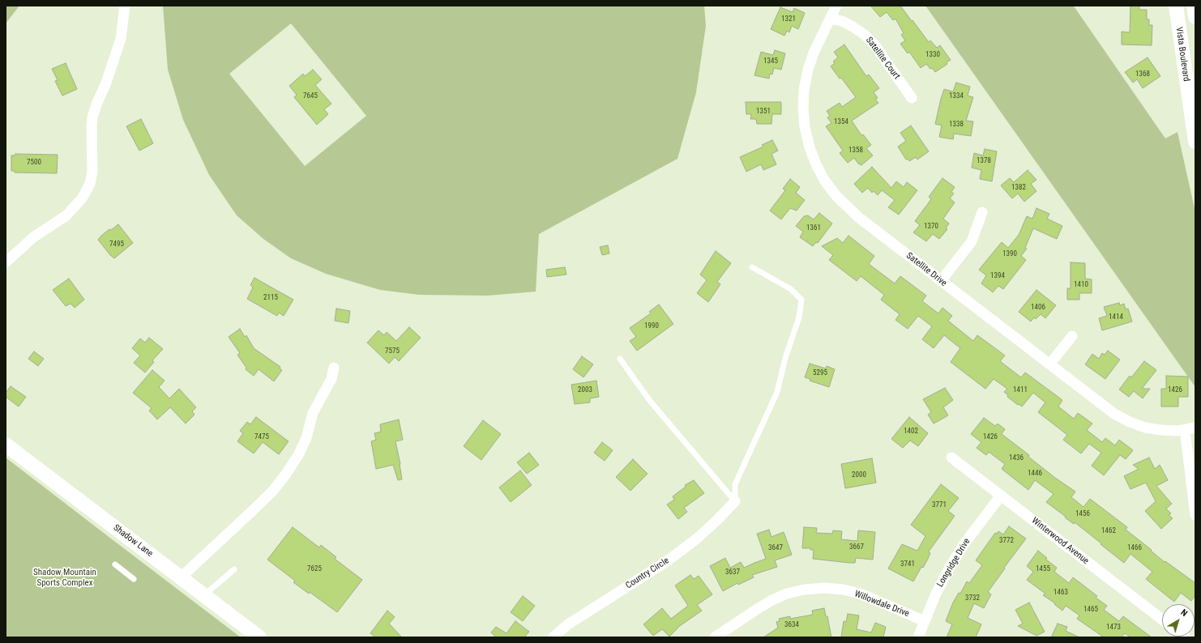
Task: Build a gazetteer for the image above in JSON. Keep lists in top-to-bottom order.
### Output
{
  "streets": {
    "street": [
      "Vista Boulevard",
      "Satellite Court",
      "Satellite Drive",
      "Shadow Lane",
      "Winterwood Avenue",
      "Longridge Drive",
      "Country Circle",
      "Willowdale Drive"
    ]
  },
  "crossings": [
    ["Satellite Court", "Satellite Drive"],
    ["Winterwood Avenue", "Longridge Drive"],
    ["Longridge Drive", "Willowdale Drive"]
  ],
  "parks": ["Shadow Mountain Sports Complex"],
  "house_numbers": [
    "1321",
    "1330",
    "1345",
    "1368",
    "7645",
    "1334",
    "1351",
    "1354",
    "1338",
    "1358",
    "1378",
    "7500",
    "1382",
    "1370",
    "1361",
    "7495",
    "1390",
    "1394",
    "1410",
    "2115",
    "1406",
    "1414",
    "1990",
    "7575",
    "5295",
    "2003",
    "1411",
    "1426",
    "1402",
    "7475",
    "1426",
    "1436",
    "1446",
    "2000",
    "3771",
    "1456",
    "1462",
    "3772",
    "3667",
    "3647",
    "1466",
    "3741",
    "7625",
    "1455",
    "3637",
    "1463",
    "3732",
    "1465",
    "3634",
    "1473"
  ],
  "north": "top right"
}
